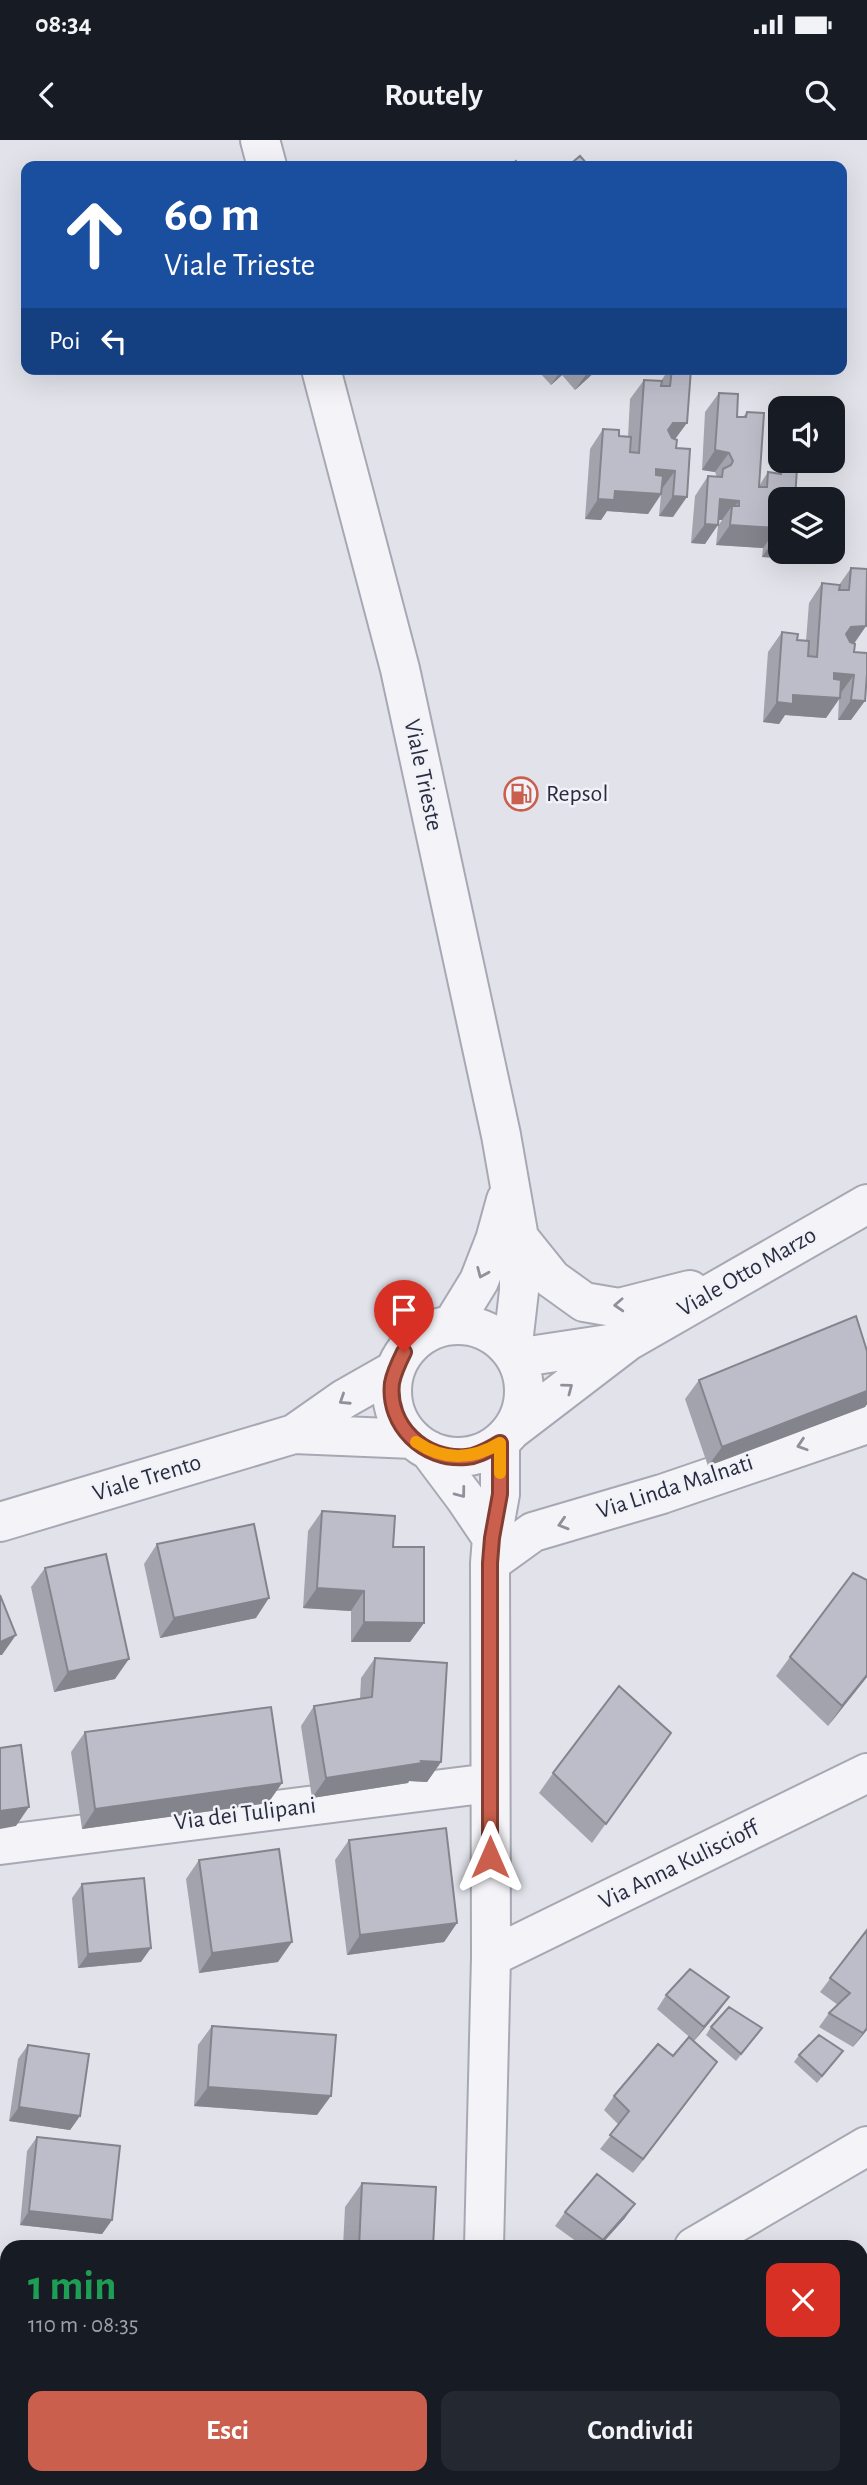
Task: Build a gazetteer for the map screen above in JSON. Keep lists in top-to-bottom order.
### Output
{
  "streets": {
    "street": [
      "Viale Trieste",
      "Viale Otto Marzo",
      "Viale Trento",
      "Via Linda Malnati",
      "Via dei Tulipani",
      "Via Anna Kuliscioff"
    ]
  },
  "crossings": [
    ["Viale Trieste", "Viale Otto Marzo"],
    ["Viale Trieste", "Viale Trento"],
    ["Viale Otto Marzo", "Viale Trento"]
  ],
  "one_way": ["Via Linda Malnati"],
  "places": {
    "fuel station": ["Repsol"]
  },
  "page": {
    "status": "08:34",
    "header": "Routely",
    "turn": ["60 m", "Viale Trieste"],
    "then": "Poi",
    "heading": ["1 min", "110 m · 08:35"],
    "buttons": ["Esci", "Condividi"]
  }
}
